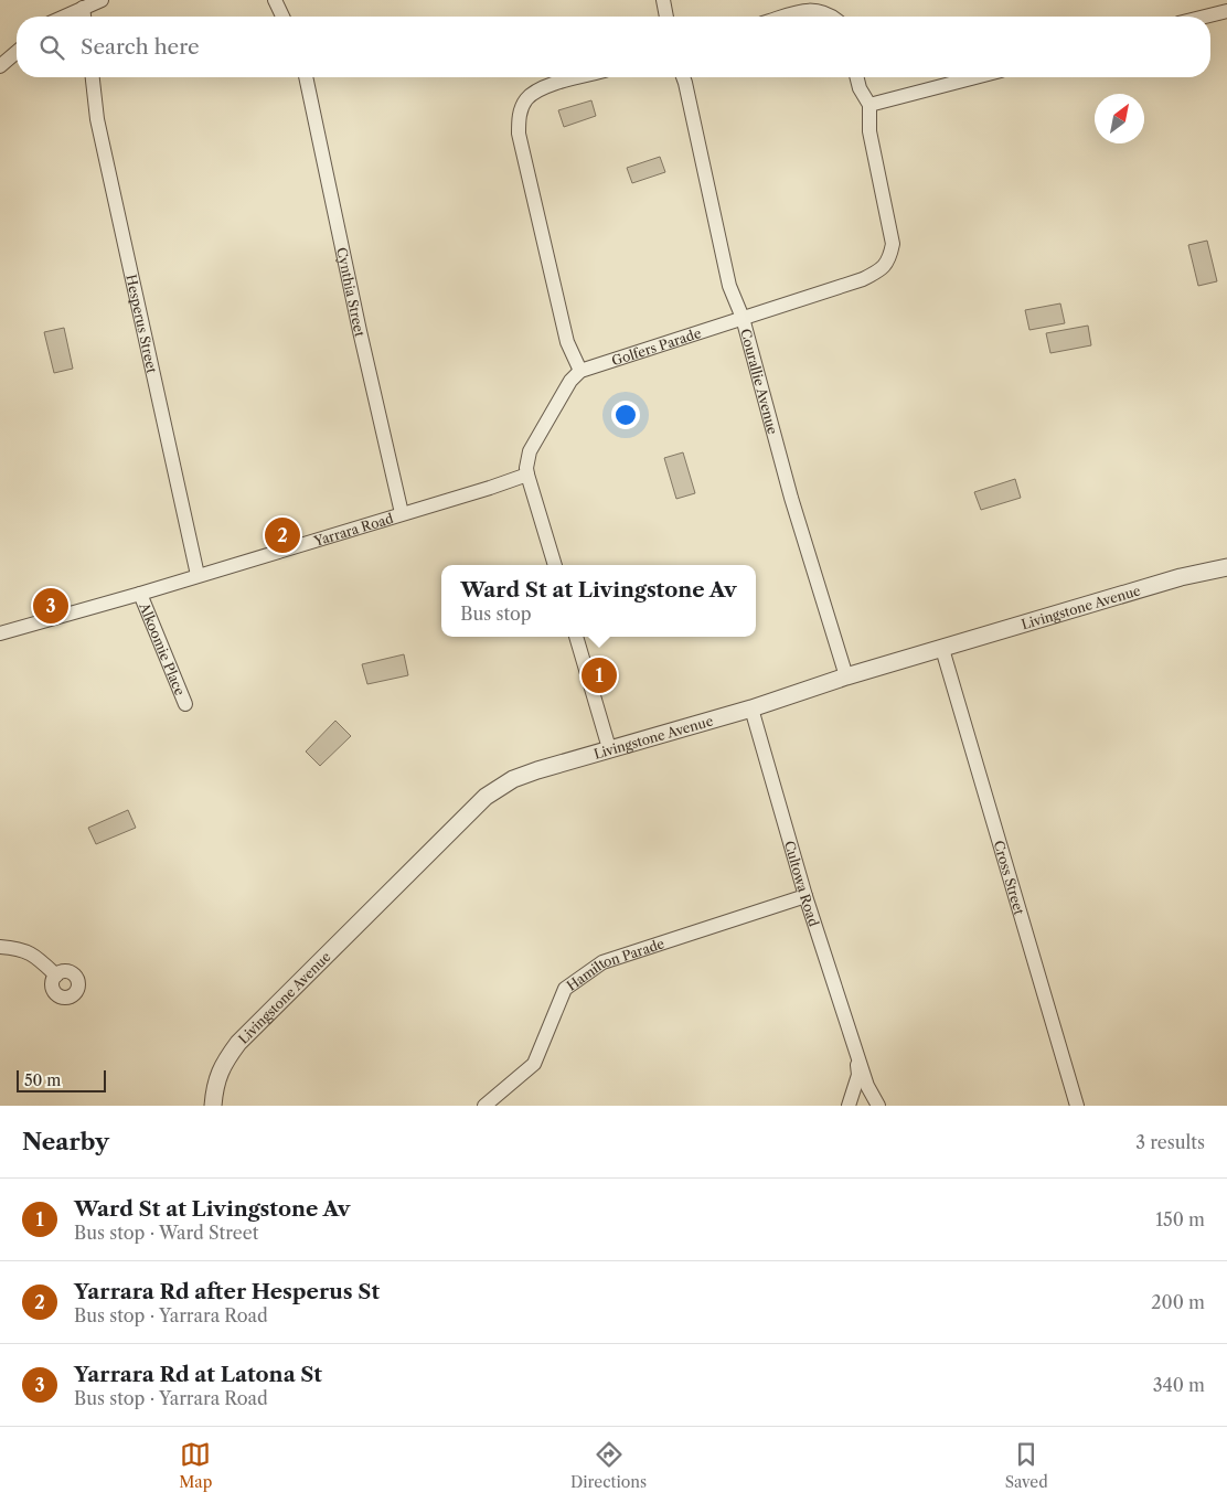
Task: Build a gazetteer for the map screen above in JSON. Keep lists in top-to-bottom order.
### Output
{
  "streets": {
    "street": [
      "Cynthia Street",
      "Hesperus Street",
      "Golfers Parade",
      "Courallie Avenue",
      "Yarrara Road",
      "Livingstone Avenue",
      "Alkoomie Place",
      "Cross Street",
      "Cultowa Road",
      "Hamilton Parade"
    ]
  },
  "crossings": [
    ["Cynthia Street", "Yarrara Road"],
    ["Hesperus Street", "Yarrara Road"],
    ["Golfers Parade", "Courallie Avenue"],
    ["Courallie Avenue", "Livingstone Avenue"],
    ["Yarrara Road", "Alkoomie Place"],
    ["Livingstone Avenue", "Cross Street"],
    ["Livingstone Avenue", "Cultowa Road"],
    ["Cultowa Road", "Hamilton Parade"]
  ],
  "scale_bar": "50 m",
  "north": "top right",
  "page": {
    "search": "Search here",
    "pins": ["2", "3", "1"],
    "popup": ["Ward St at Livingstone Av", "Bus stop"],
    "scale": "50 m",
    "heading": ["Nearby", "3 results"],
    "list": [
      {
        "mark": "1",
        "name": "Ward St at Livingstone Av",
        "note": "Bus stop · Ward Street",
        "value": "150 m"
      },
      {
        "mark": "2",
        "name": "Yarrara Rd after Hesperus St",
        "note": "Bus stop · Yarrara Road",
        "value": "200 m"
      },
      {
        "mark": "3",
        "name": "Yarrara Rd at Latona St",
        "note": "Bus stop · Yarrara Road",
        "value": "340 m"
      }
    ],
    "nav": ["Map", "Directions", "Saved"]
  }
}
